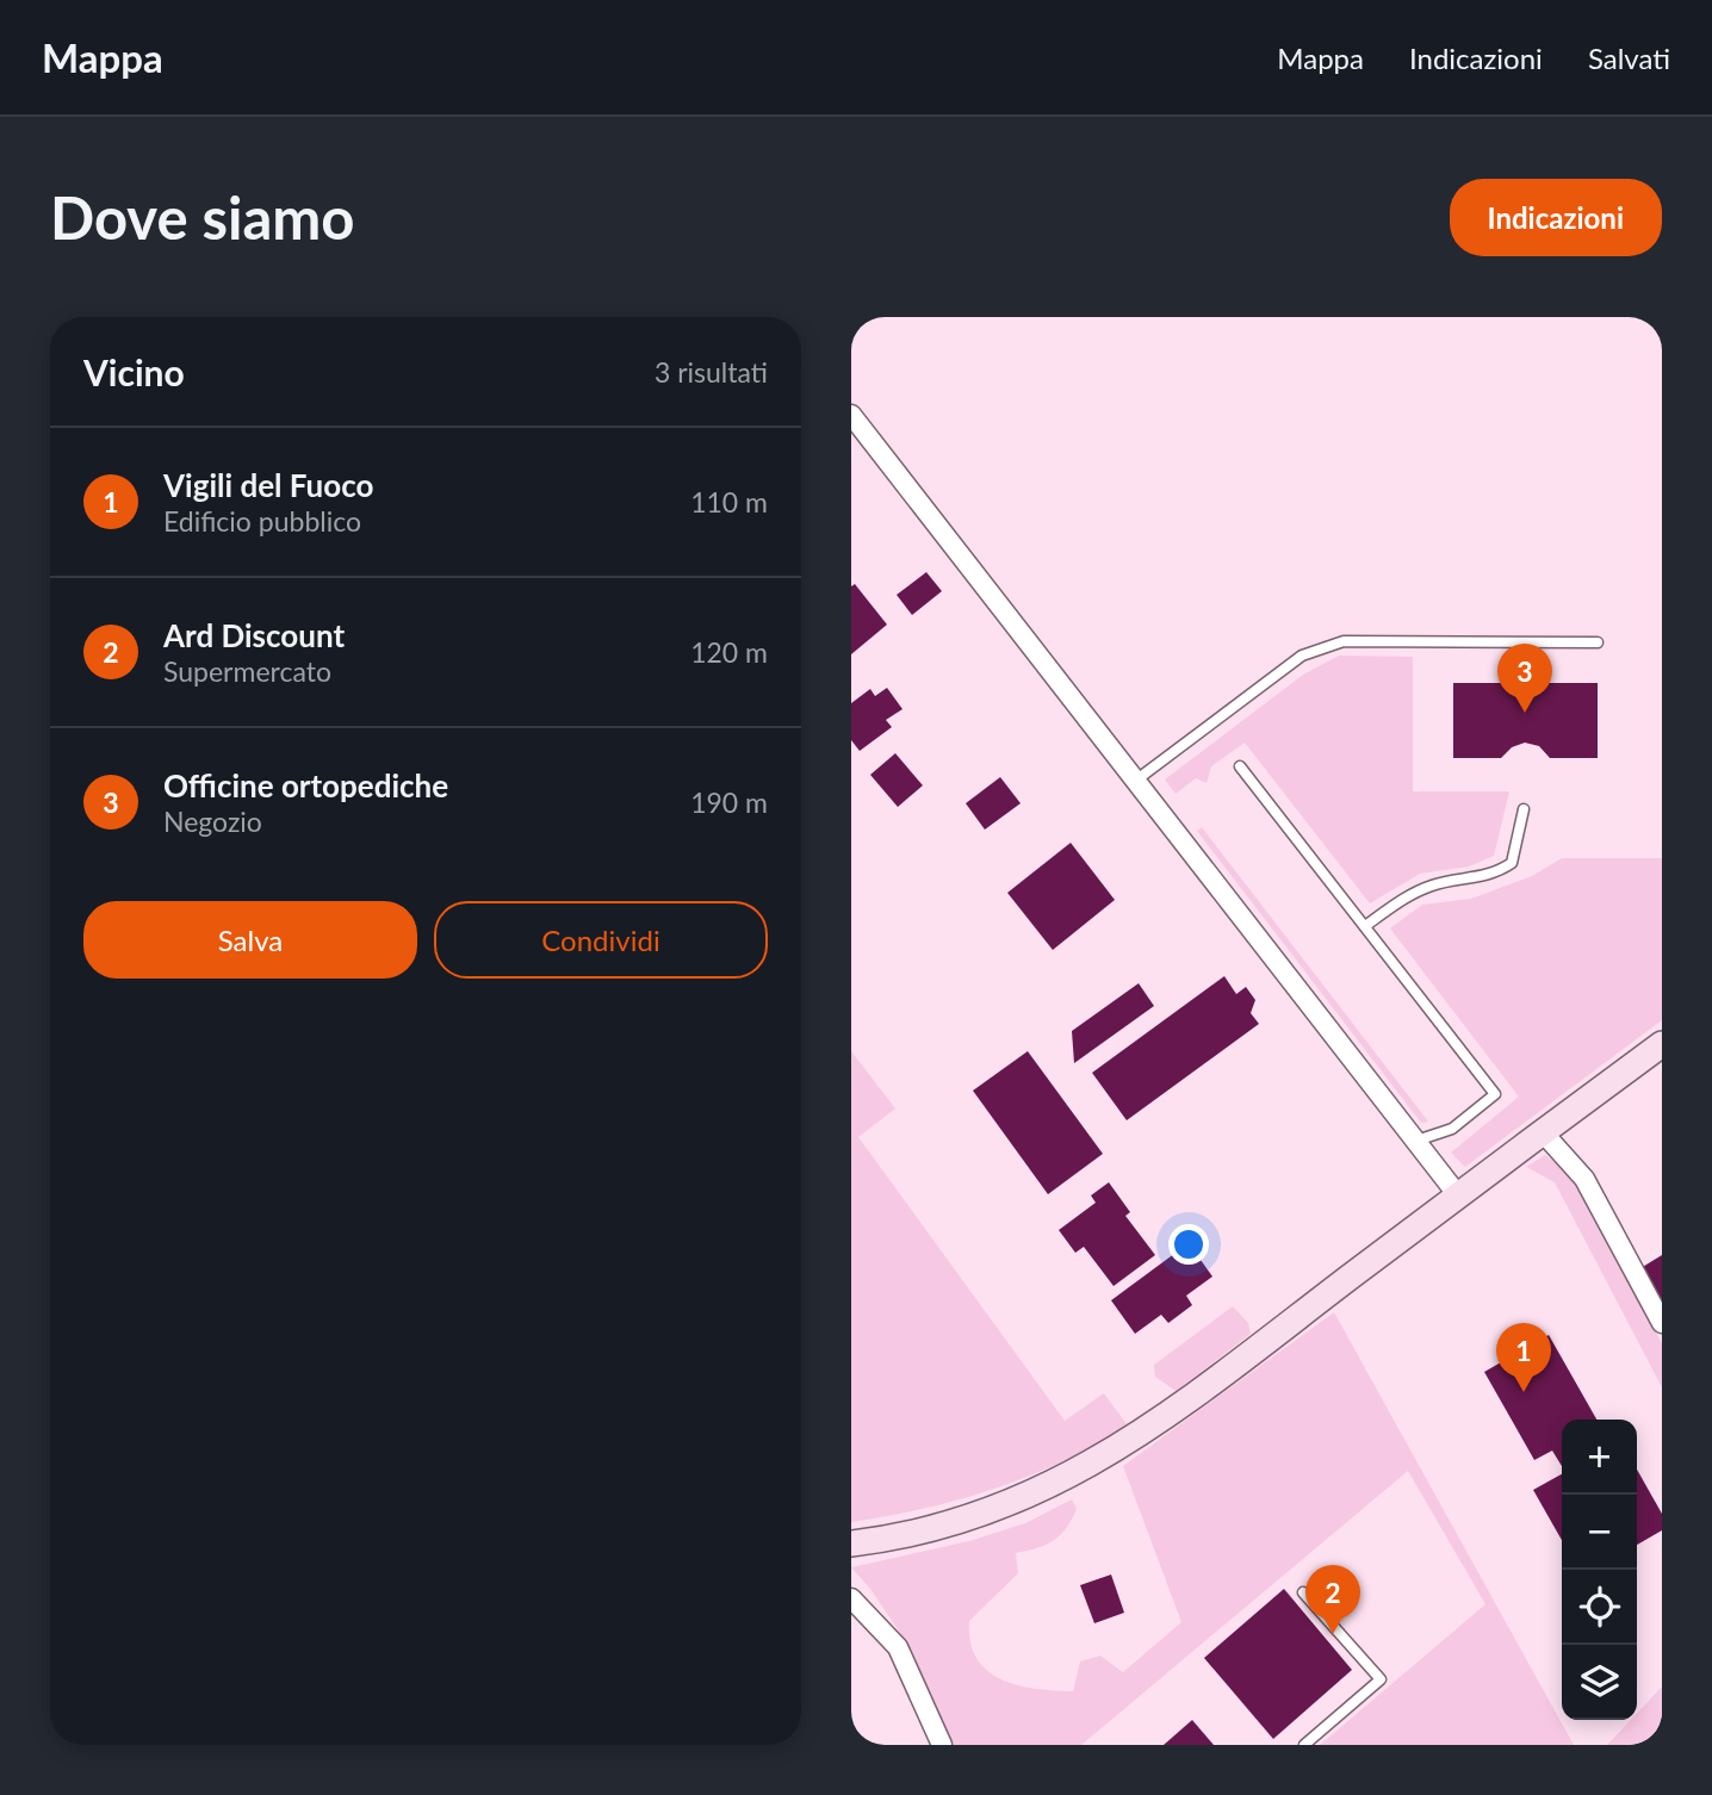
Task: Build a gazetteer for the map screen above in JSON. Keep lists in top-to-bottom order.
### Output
{
  "page": {
    "header": "Mappa",
    "nav": ["Mappa", "Indicazioni", "Salvati"],
    "buttons": [
      "Indicazioni",
      ["Salva", "Condividi"]
    ],
    "title": "Dove siamo",
    "heading": ["Vicino", "3 risultati"],
    "list": [
      {
        "mark": "1",
        "name": "Vigili del Fuoco",
        "note": "Edificio pubblico",
        "value": "110 m"
      },
      {
        "mark": "2",
        "name": "Ard Discount",
        "note": "Supermercato",
        "value": "120 m"
      },
      {
        "mark": "3",
        "name": "Officine ortopediche",
        "note": "Negozio",
        "value": "190 m"
      }
    ],
    "pins": ["3", "1", "2"],
    "map_buttons": ["+", "−"]
  }
}
